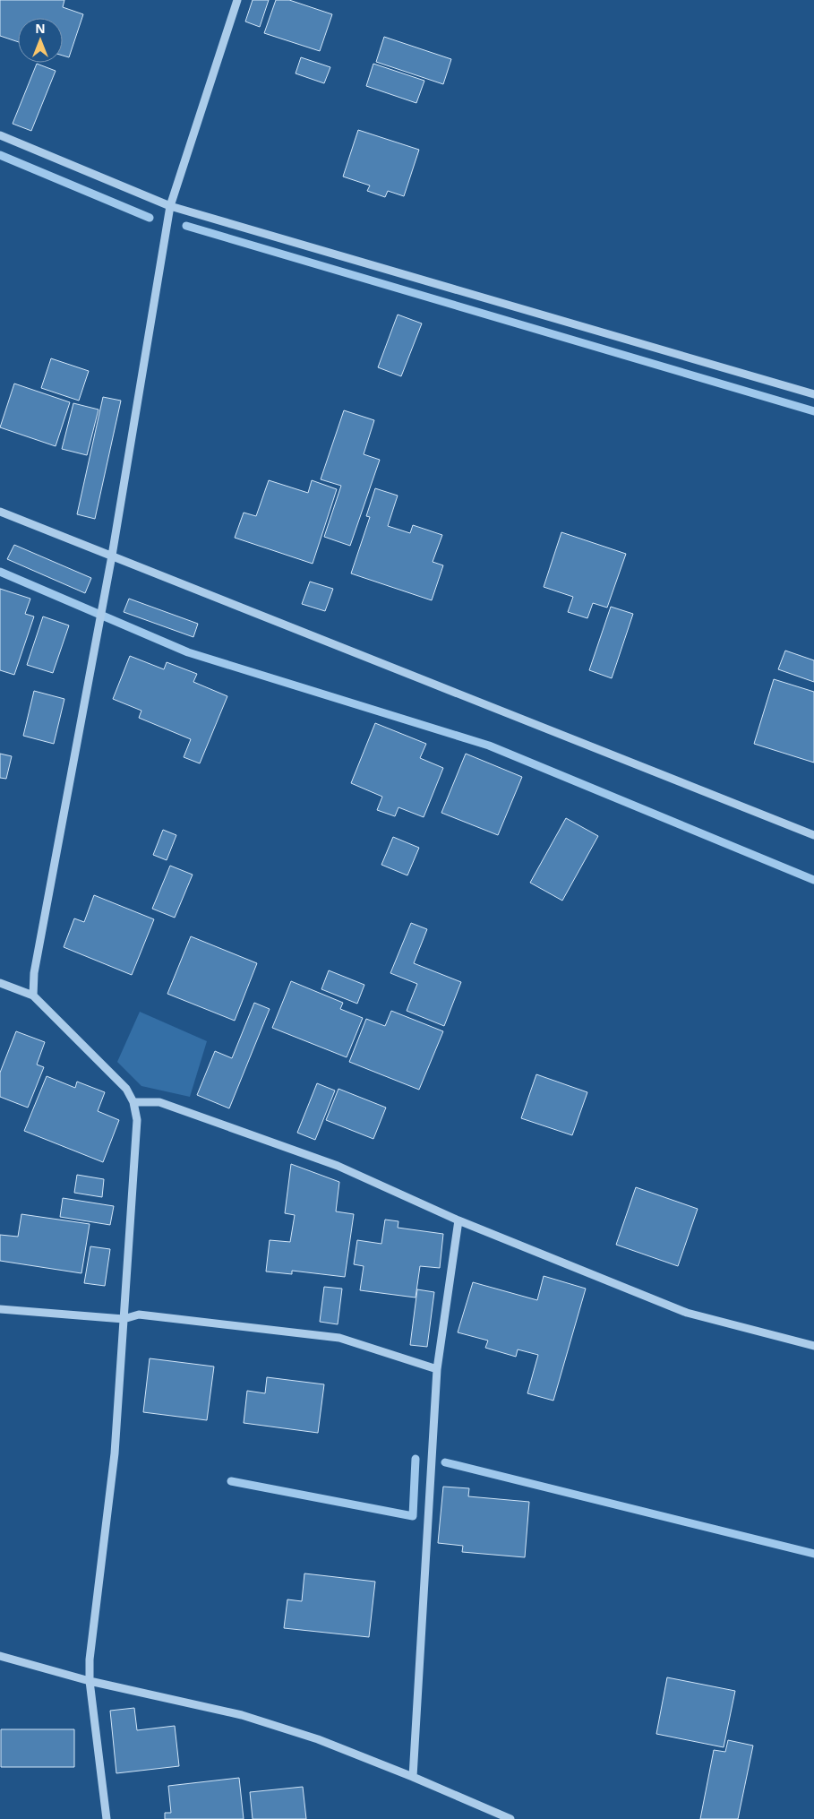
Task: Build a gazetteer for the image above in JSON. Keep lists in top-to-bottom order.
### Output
{
  "north": "top"
}
